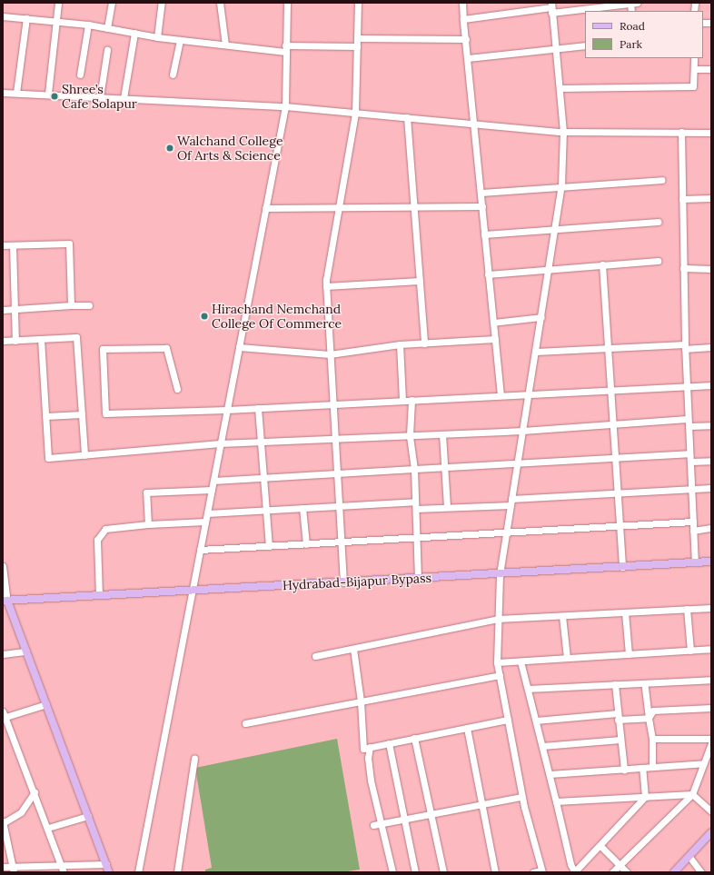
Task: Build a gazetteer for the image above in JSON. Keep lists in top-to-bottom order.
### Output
{
  "streets": {
    "main road": ["Hydrabad-Bijapur Bypass"]
  },
  "places": ["Shree’s Cafe Solapur", "Walchand College Of Arts & Science", "Hirachand Nemchand College Of Commerce"],
  "legend": ["Road", "Park"]
}
